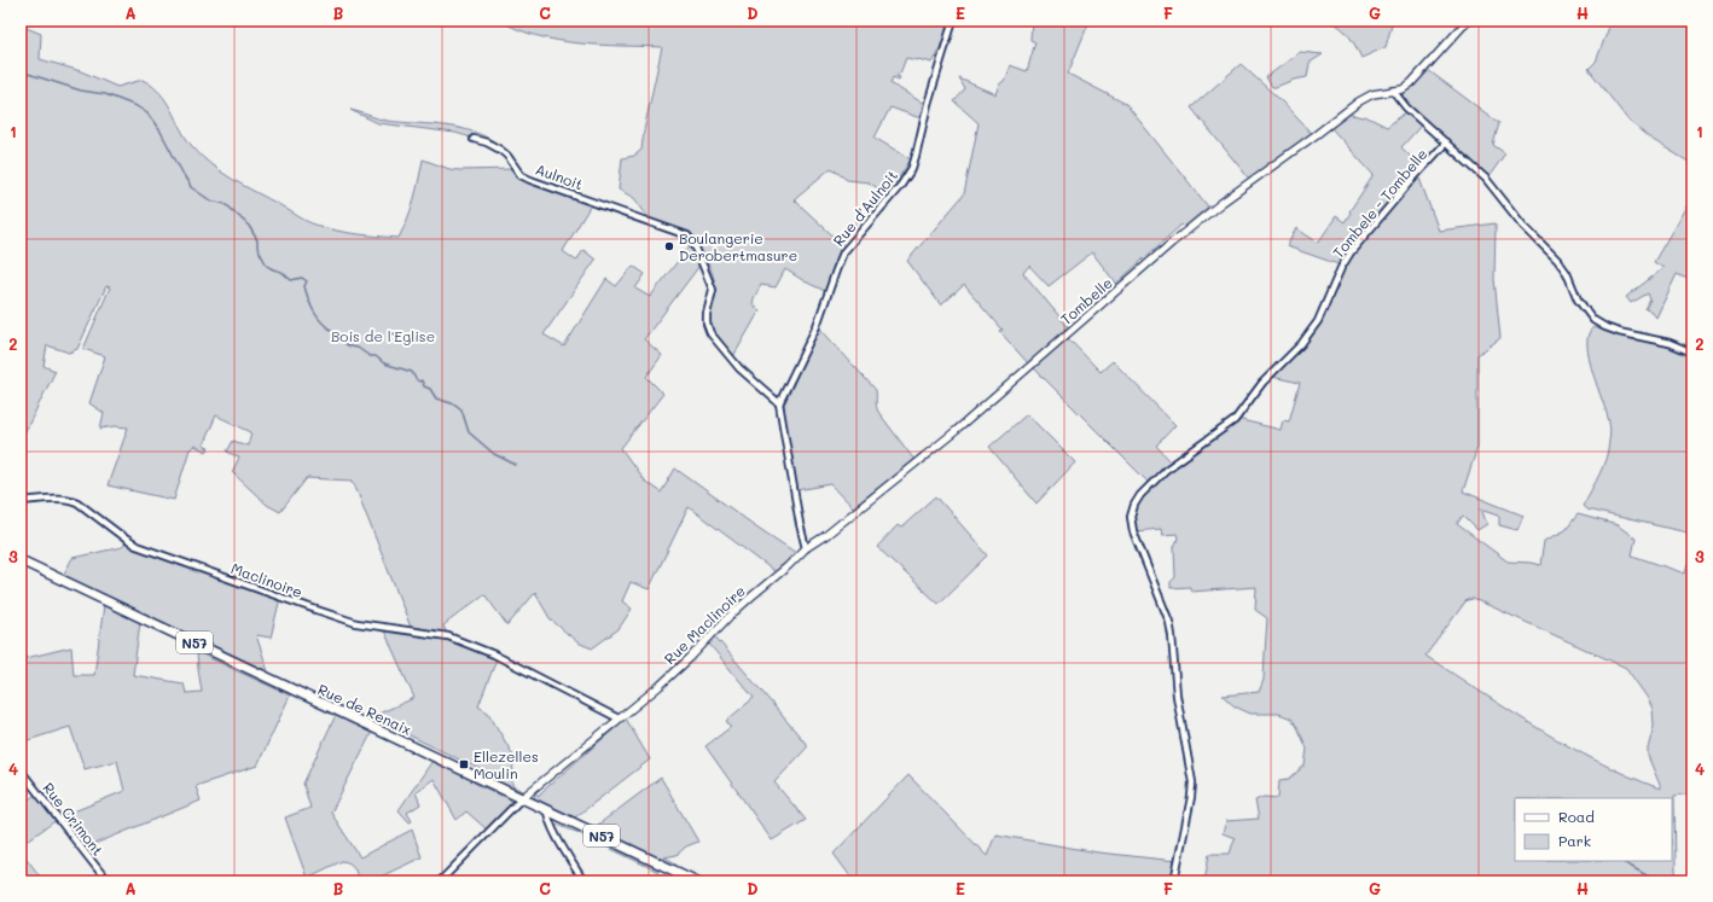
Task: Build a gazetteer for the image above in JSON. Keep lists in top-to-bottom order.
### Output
{
  "streets": {
    "main road": ["N57", "Rue de Renaix"],
    "street": [
      "Aulnoit",
      "Tombele - Tombelle",
      "Rue d'Aulnoit",
      "Tombelle",
      "Maclinoire",
      "Rue Maclinoire",
      "Rue Crimont"
    ]
  },
  "crossings": [
    ["Aulnoit", "Rue d'Aulnoit"],
    ["Tombelle", "Rue Maclinoire"],
    ["Maclinoire", "Rue Maclinoire"],
    ["Rue Maclinoire", "Rue de Renaix"]
  ],
  "parks": ["Bois de l'Eglise"],
  "places": {
    "other": ["Boulangerie Derobertmasure"],
    "transit": ["Ellezelles Moulin"]
  },
  "legend": ["Road", "Park"],
  "grid": {
    "columns": [
      "A",
      "B",
      "C",
      "D",
      "E",
      "F",
      "G",
      "H"
    ],
    "rows": [
      "1",
      "2",
      "3",
      "4"
    ]
  }
}
